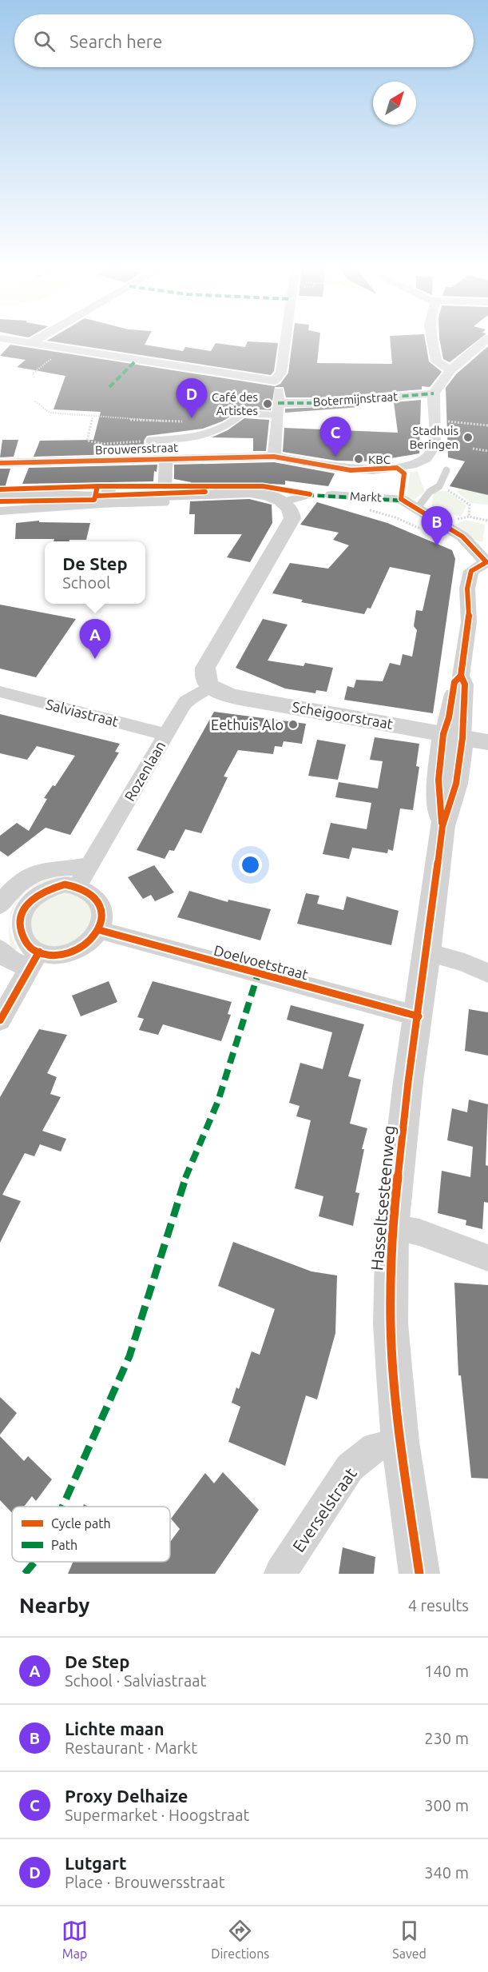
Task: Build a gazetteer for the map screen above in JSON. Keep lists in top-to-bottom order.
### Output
{
  "streets": {
    "street": [
      "Botermijnstraat",
      "Brouwersstraat",
      "Markt",
      "Salviastraat",
      "Scheigoorstraat",
      "Rozenlaan",
      "Doelvoetstraat",
      "Hasseltsesteenweg",
      "Everselstraat"
    ]
  },
  "crossings": [
    ["Brouwersstraat", "Markt"],
    ["Markt", "Hasseltsesteenweg"],
    ["Salviastraat", "Rozenlaan"],
    ["Scheigoorstraat", "Rozenlaan"],
    ["Scheigoorstraat", "Hasseltsesteenweg"],
    ["Rozenlaan", "Doelvoetstraat"],
    ["Doelvoetstraat", "Hasseltsesteenweg"],
    ["Hasseltsesteenweg", "Everselstraat"]
  ],
  "places": [
    "Café des Artistes",
    "Stadhuis Beringen",
    "KBC",
    "Eethuis Alo"
  ],
  "legend": ["Cycle path", "Path"],
  "north": "top right",
  "page": {
    "search": "Search here",
    "pins": [
      "D",
      "C",
      "B",
      "A"
    ],
    "popup": ["De Step", "School"],
    "heading": ["Nearby", "4 results"],
    "list": [
      {
        "mark": "A",
        "name": "De Step",
        "note": "School · Salviastraat",
        "value": "140 m"
      },
      {
        "mark": "B",
        "name": "Lichte maan",
        "note": "Restaurant · Markt",
        "value": "230 m"
      },
      {
        "mark": "C",
        "name": "Proxy Delhaize",
        "note": "Supermarket · Hoogstraat",
        "value": "300 m"
      },
      {
        "mark": "D",
        "name": "Lutgart",
        "note": "Place · Brouwersstraat",
        "value": "340 m"
      }
    ],
    "nav": ["Map", "Directions", "Saved"]
  }
}
